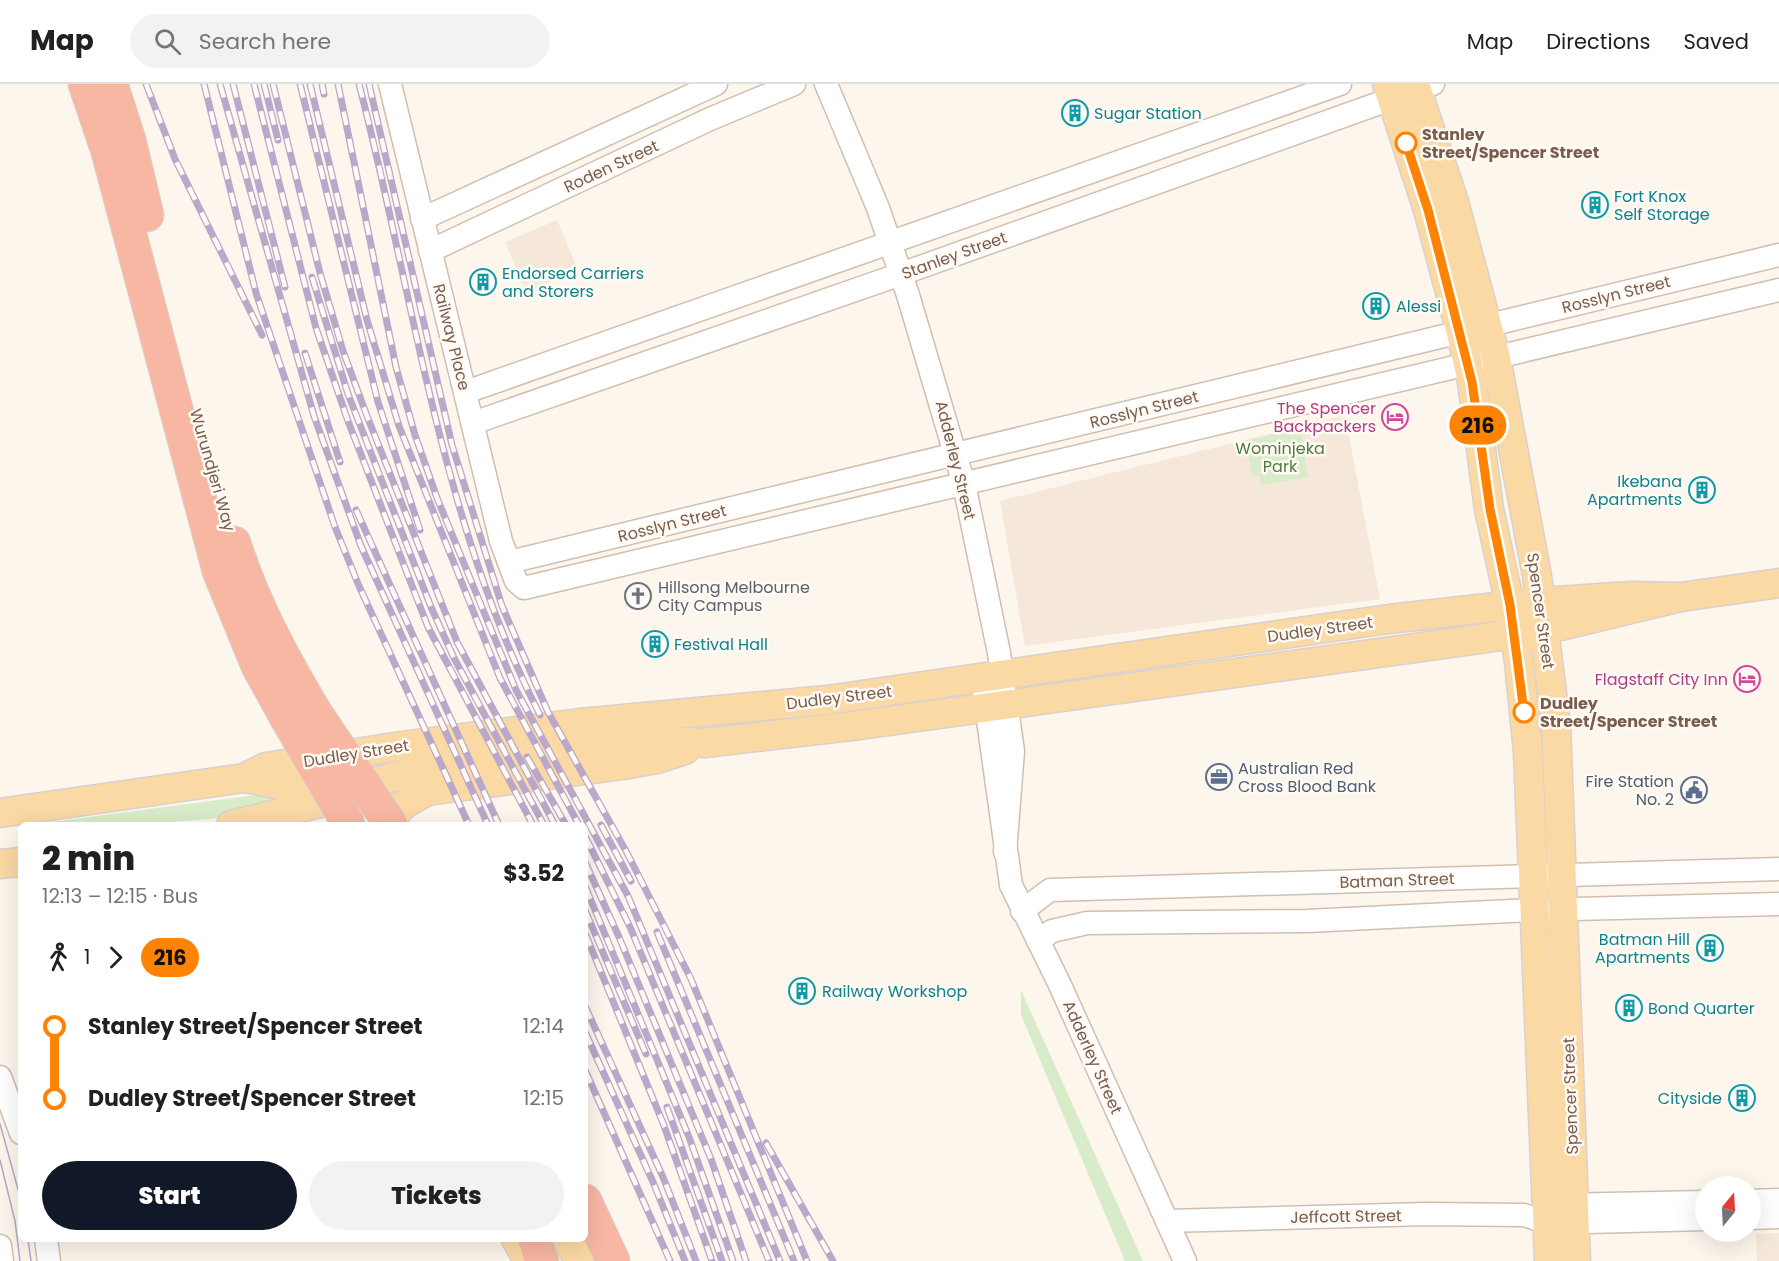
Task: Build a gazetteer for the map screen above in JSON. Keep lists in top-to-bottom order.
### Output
{
  "streets": {
    "highway": ["Wurundjeri Way"],
    "main road": ["Spencer Street", "Dudley Street"],
    "street": [
      "Roden Street",
      "Stanley Street",
      "Rosslyn Street",
      "Railway Place",
      "Adderley Street",
      "Batman Street",
      "Jeffcott Street"
    ]
  },
  "crossings": [
    ["Roden Street", "Railway Place"],
    ["Stanley Street", "Railway Place"],
    ["Stanley Street", "Adderley Street"],
    ["Stanley Street", "Spencer Street"],
    ["Rosslyn Street", "Railway Place"],
    ["Rosslyn Street", "Adderley Street"],
    ["Rosslyn Street", "Spencer Street"],
    ["Adderley Street", "Dudley Street"],
    ["Adderley Street", "Batman Street"],
    ["Adderley Street", "Jeffcott Street"],
    ["Wurundjeri Way", "Dudley Street"],
    ["Spencer Street", "Dudley Street"],
    ["Spencer Street", "Batman Street"],
    ["Spencer Street", "Jeffcott Street"]
  ],
  "parks": ["Wominjeka Park"],
  "places": {
    "building": [
      "Sugar Station",
      "Fort Knox Self Storage",
      "Endorsed Carriers and Storers",
      "Alessi",
      "Ikebana Apartments",
      "Festival Hall",
      "Batman Hill Apartments",
      "Railway Workshop",
      "Bond Quarter",
      "Cityside"
    ],
    "other": ["Stanley Street/Spencer Street", "Dudley Street/Spencer Street"],
    "hotel": ["The Spencer Backpackers", "Flagstaff City Inn"],
    "church": ["Hillsong Melbourne City Campus"],
    "office": ["Australian Red Cross Blood Bank"],
    "public building": ["Fire Station No. 2"]
  },
  "lines": ["bus line 216"],
  "north": "top",
  "page": {
    "header": "Map",
    "search": "Search here",
    "nav": ["Map", "Directions", "Saved"],
    "on_map": "216",
    "heading": ["2 min", "12:13 – 12:15 · Bus", "$3.52"],
    "legs": ["1", "216"],
    "list": [
      {
        "name": "Stanley Street/Spencer Street",
        "value": "12:14"
      },
      {
        "name": "Dudley Street/Spencer Street",
        "value": "12:15"
      }
    ],
    "buttons": ["Start", "Tickets"]
  }
}
